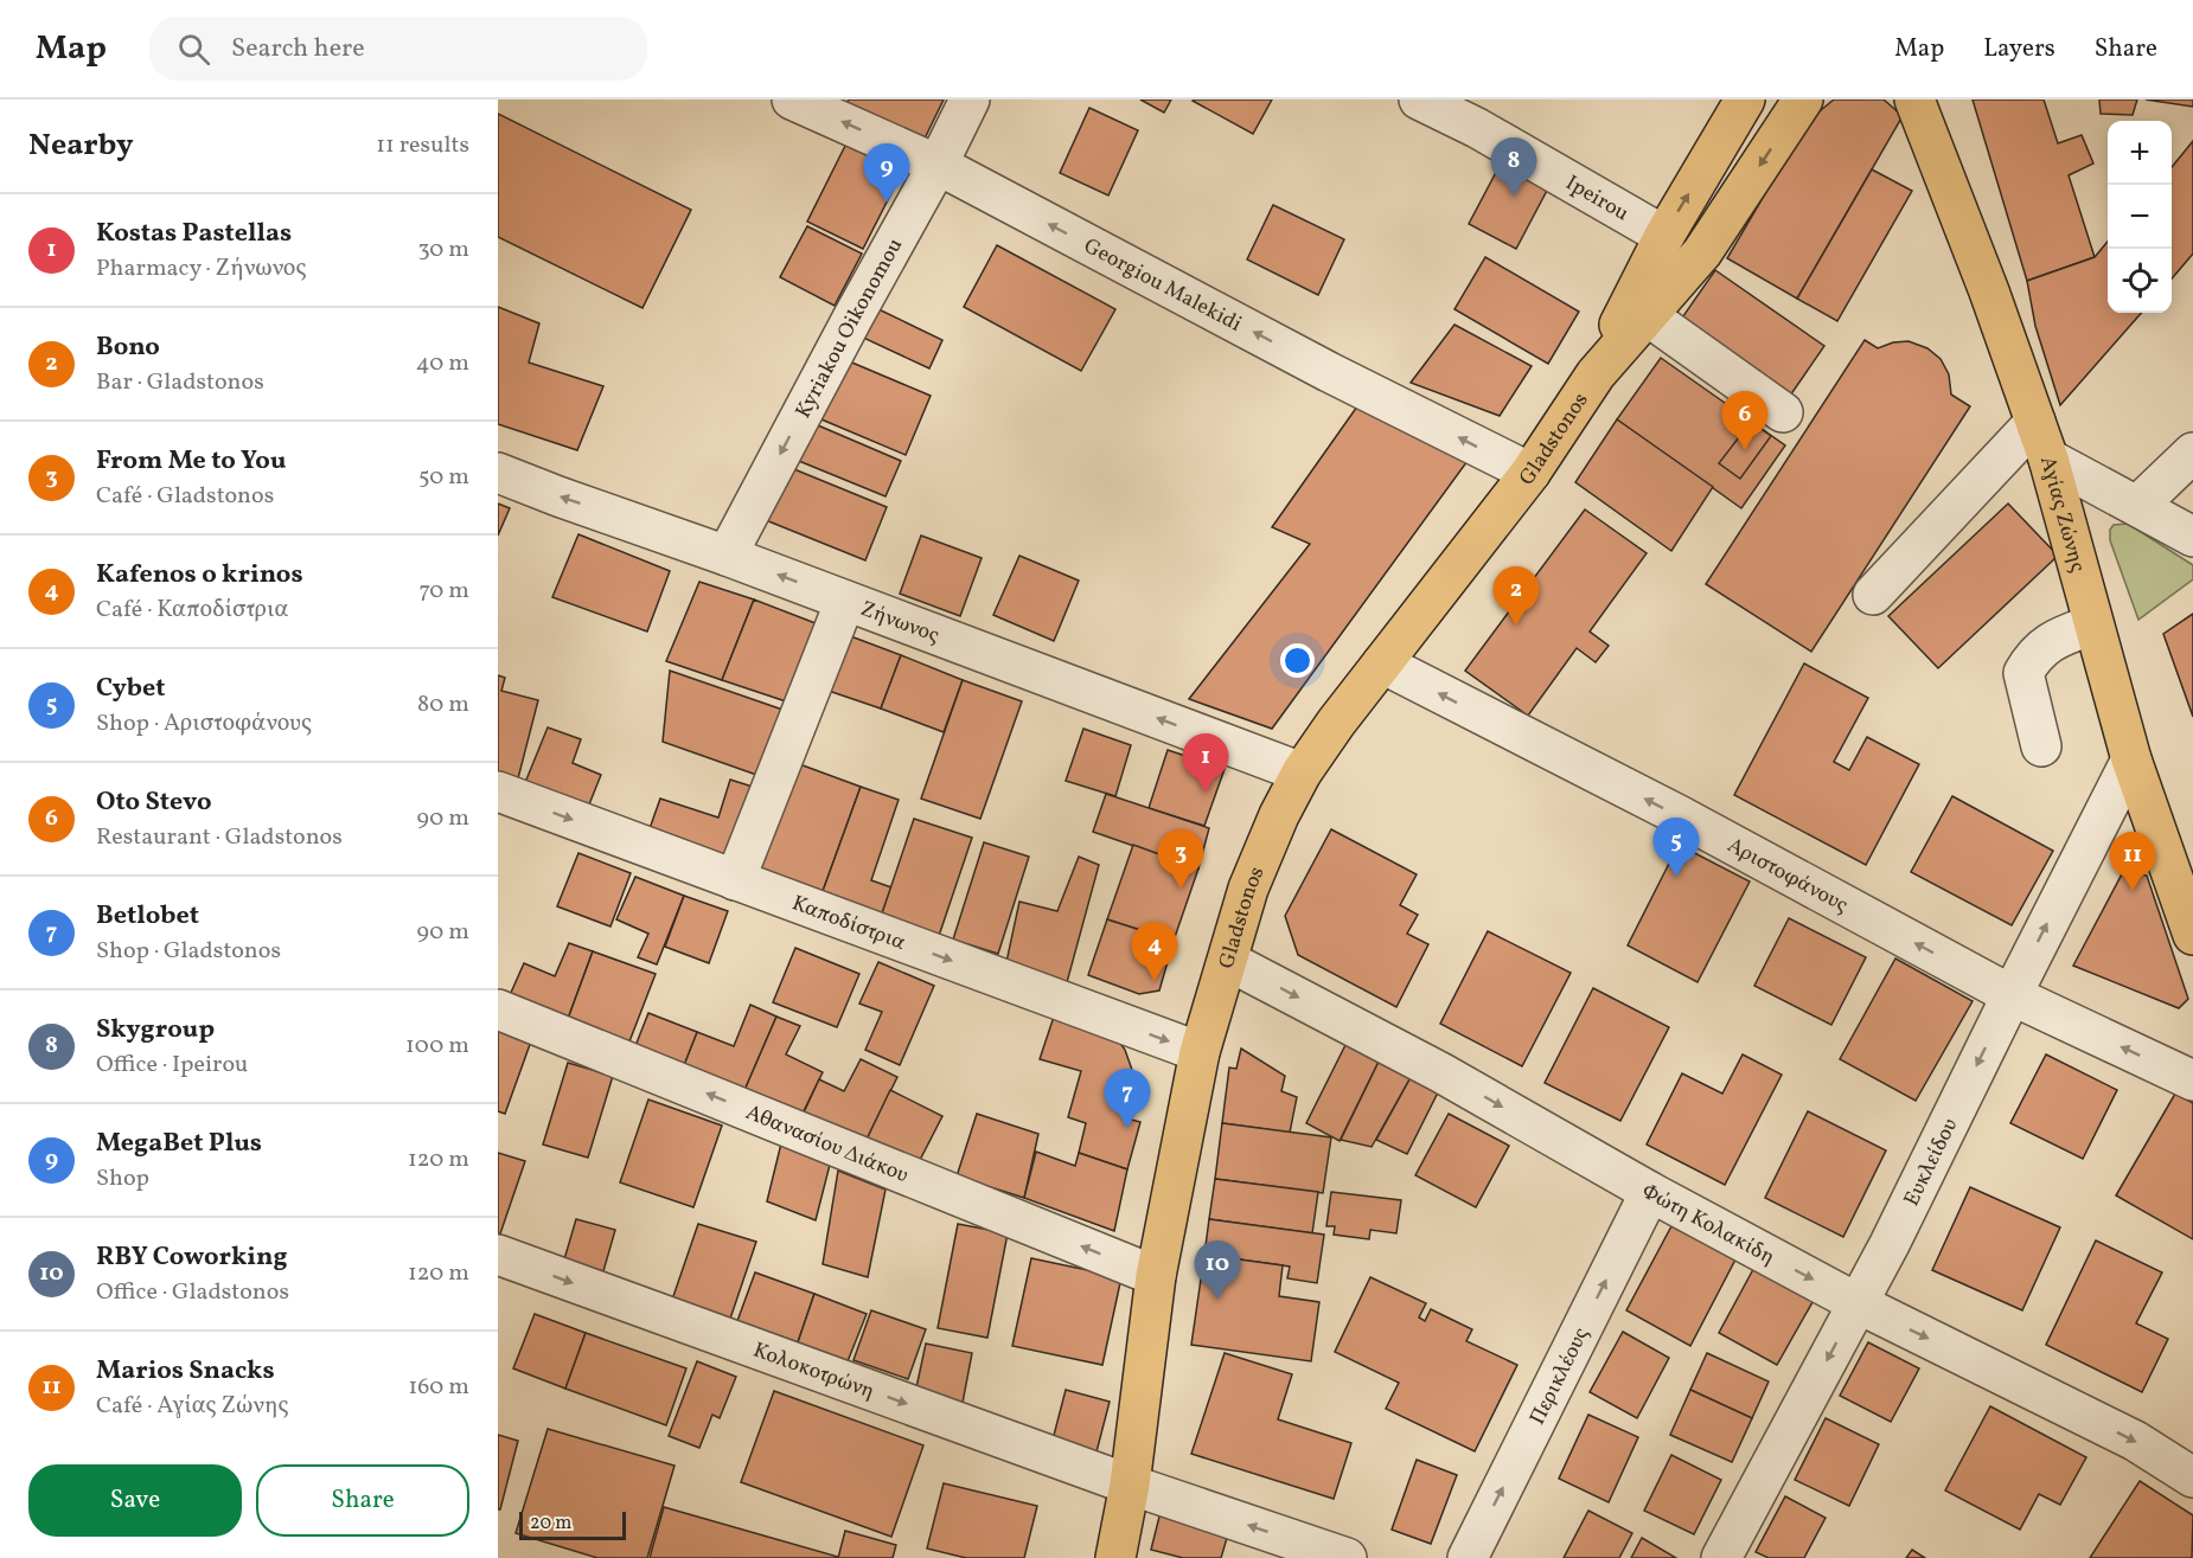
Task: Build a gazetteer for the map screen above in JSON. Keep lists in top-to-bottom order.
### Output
{
  "streets": {
    "main road": ["Gladstonos", "Αγίας Ζώνης"],
    "street": [
      "Ipeirou",
      "Georgiou Malekidi",
      "Kyriakou Oikonomou",
      "Ζήνωνος",
      "Αριστοφάνους",
      "Καποδίστρια",
      "Αθανασίου Διάκου",
      "Ευκλείδου",
      "Φώτη Κολακίδη",
      "Κολοκοτρώνη",
      "Περικλέους"
    ]
  },
  "crossings": [
    ["Ipeirou", "Gladstonos"],
    ["Georgiou Malekidi", "Kyriakou Oikonomou"],
    ["Georgiou Malekidi", "Gladstonos"],
    ["Kyriakou Oikonomou", "Ζήνωνος"],
    ["Gladstonos", "Ζήνωνος"],
    ["Gladstonos", "Αριστοφάνους"],
    ["Gladstonos", "Καποδίστρια"],
    ["Gladstonos", "Αθανασίου Διάκου"],
    ["Gladstonos", "Φώτη Κολακίδη"],
    ["Gladstonos", "Κολοκοτρώνη"],
    ["Αγίας Ζώνης", "Ευκλείδου"],
    ["Αριστοφάνους", "Ευκλείδου"],
    ["Ευκλείδου", "Φώτη Κολακίδη"],
    ["Φώτη Κολακίδη", "Περικλέους"]
  ],
  "one_way": [
    "Georgiou Malekidi",
    "Kyriakou Oikonomou",
    "Ζήνωνος",
    "Αριστοφάνους",
    "Καποδίστρια",
    "Αθανασίου Διάκου",
    "Φώτη Κολακίδη",
    "Περικλέους"
  ],
  "scale_bar": "20 m",
  "page": {
    "header": "Map",
    "search": "Search here",
    "nav": ["Map", "Layers", "Share"],
    "heading": ["Nearby", "11 results"],
    "map_buttons": ["+", "−"],
    "pins": [
      "8",
      "9",
      "6",
      "2",
      "1",
      "5",
      "3",
      "11",
      "4",
      "7",
      "10"
    ],
    "list": [
      {
        "mark": "1",
        "name": "Kostas Pastellas",
        "note": "Pharmacy · Ζήνωνος",
        "value": "30 m"
      },
      {
        "mark": "2",
        "name": "Bono",
        "note": "Bar · Gladstonos",
        "value": "40 m"
      },
      {
        "mark": "3",
        "name": "From Me to You",
        "note": "Café · Gladstonos",
        "value": "50 m"
      },
      {
        "mark": "4",
        "name": "Kafenos o krinos",
        "note": "Café · Καποδίστρια",
        "value": "70 m"
      },
      {
        "mark": "5",
        "name": "Cybet",
        "note": "Shop · Αριστοφάνους",
        "value": "80 m"
      },
      {
        "mark": "6",
        "name": "Oto Stevo",
        "note": "Restaurant · Gladstonos",
        "value": "90 m"
      },
      {
        "mark": "7",
        "name": "Betlobet",
        "note": "Shop · Gladstonos",
        "value": "90 m"
      },
      {
        "mark": "8",
        "name": "Skygroup",
        "note": "Office · Ipeirou",
        "value": "100 m"
      },
      {
        "mark": "9",
        "name": "MegaBet Plus",
        "note": "Shop",
        "value": "120 m"
      },
      {
        "mark": "10",
        "name": "RBY Coworking",
        "note": "Office · Gladstonos",
        "value": "120 m"
      },
      {
        "mark": "11",
        "name": "Marios Snacks",
        "note": "Café · Αγίας Ζώνης",
        "value": "160 m"
      }
    ],
    "buttons": ["Save", "Share"],
    "scale": "20 m"
  }
}
